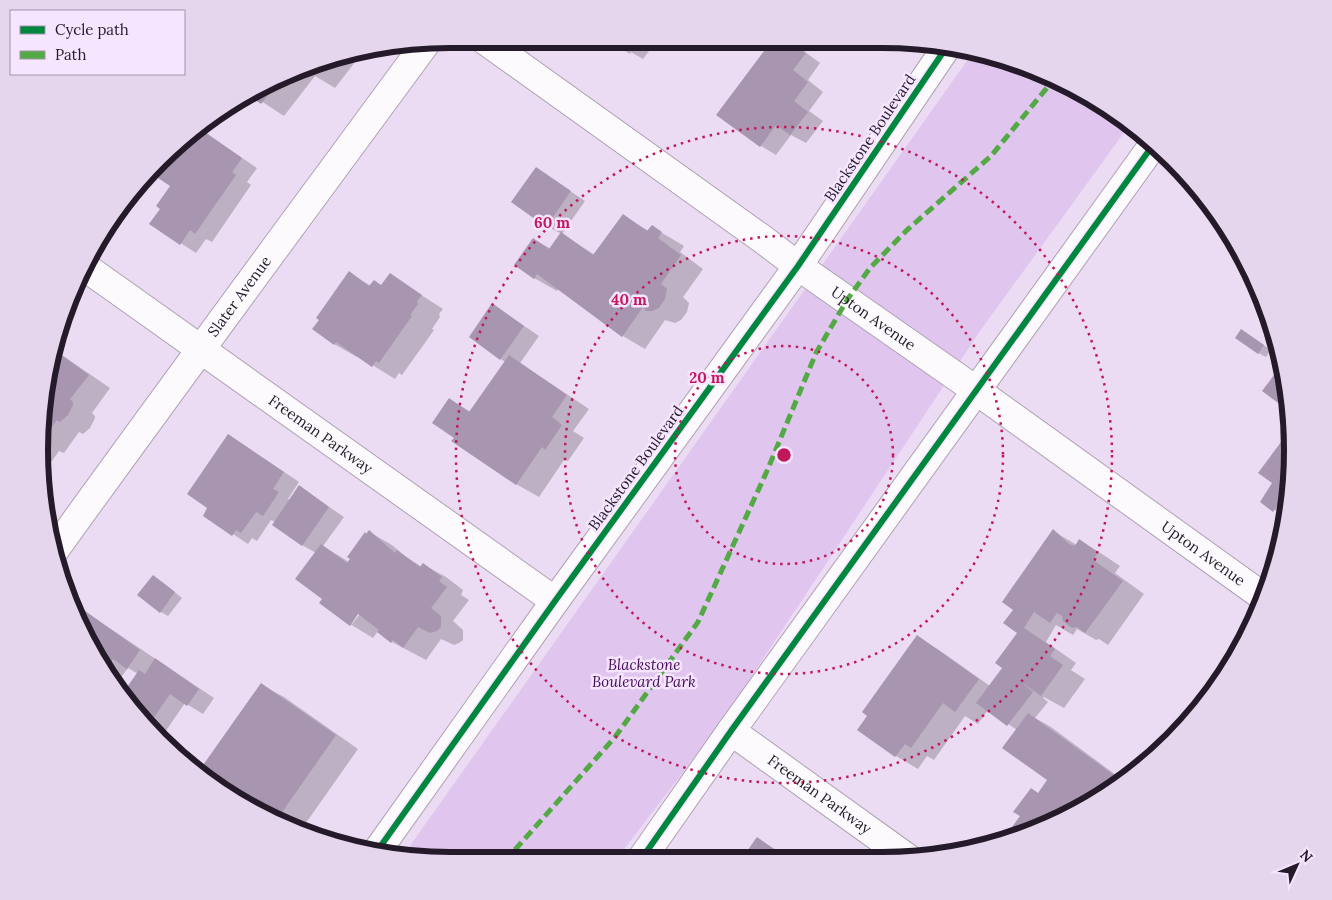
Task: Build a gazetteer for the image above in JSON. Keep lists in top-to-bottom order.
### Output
{
  "streets": {
    "street": [
      "Blackstone Boulevard",
      "Slater Avenue",
      "Upton Avenue",
      "Freeman Parkway"
    ]
  },
  "crossings": [
    ["Blackstone Boulevard", "Upton Avenue"],
    ["Blackstone Boulevard", "Freeman Parkway"],
    ["Slater Avenue", "Freeman Parkway"]
  ],
  "parks": ["Blackstone Boulevard Park"],
  "legend": ["Cycle path", "Path"],
  "north": "top right",
  "rings": ["60 m", "40 m", "20 m"]
}
